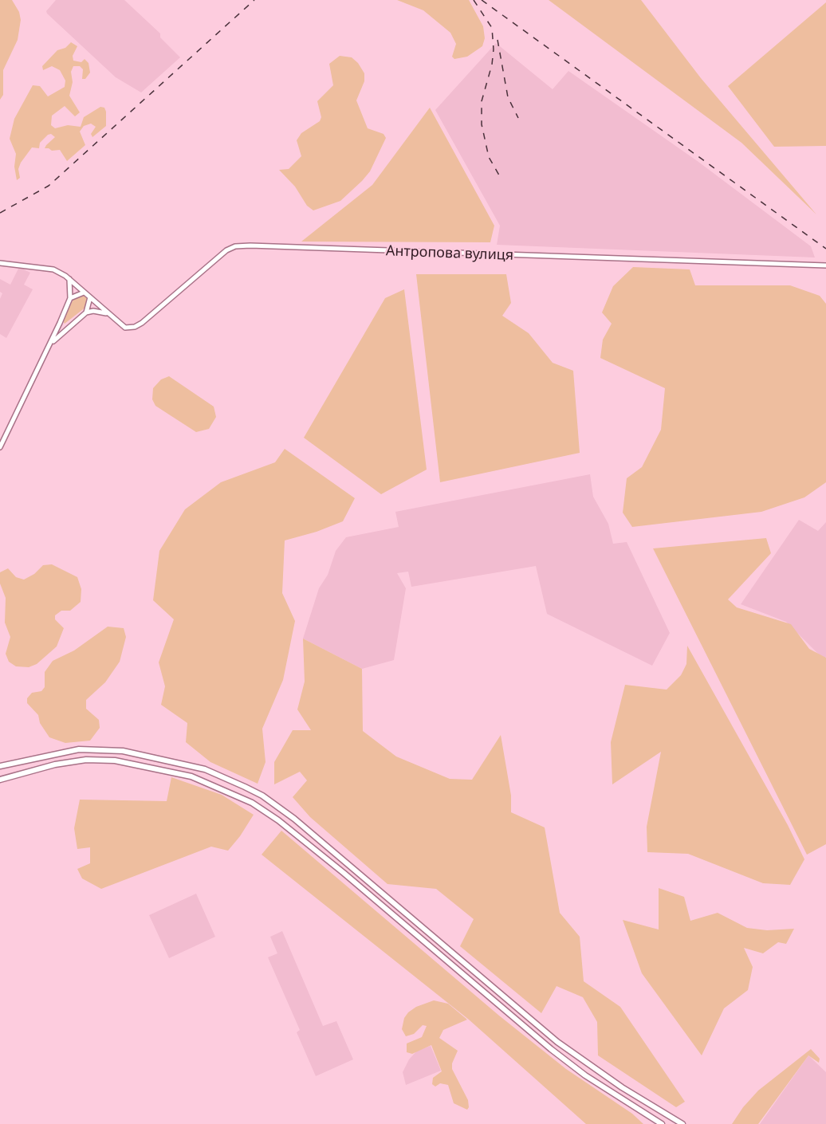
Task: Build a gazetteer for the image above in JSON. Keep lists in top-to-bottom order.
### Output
{
  "streets": {
    "main road": ["Антропова вулиця"]
  }
}
